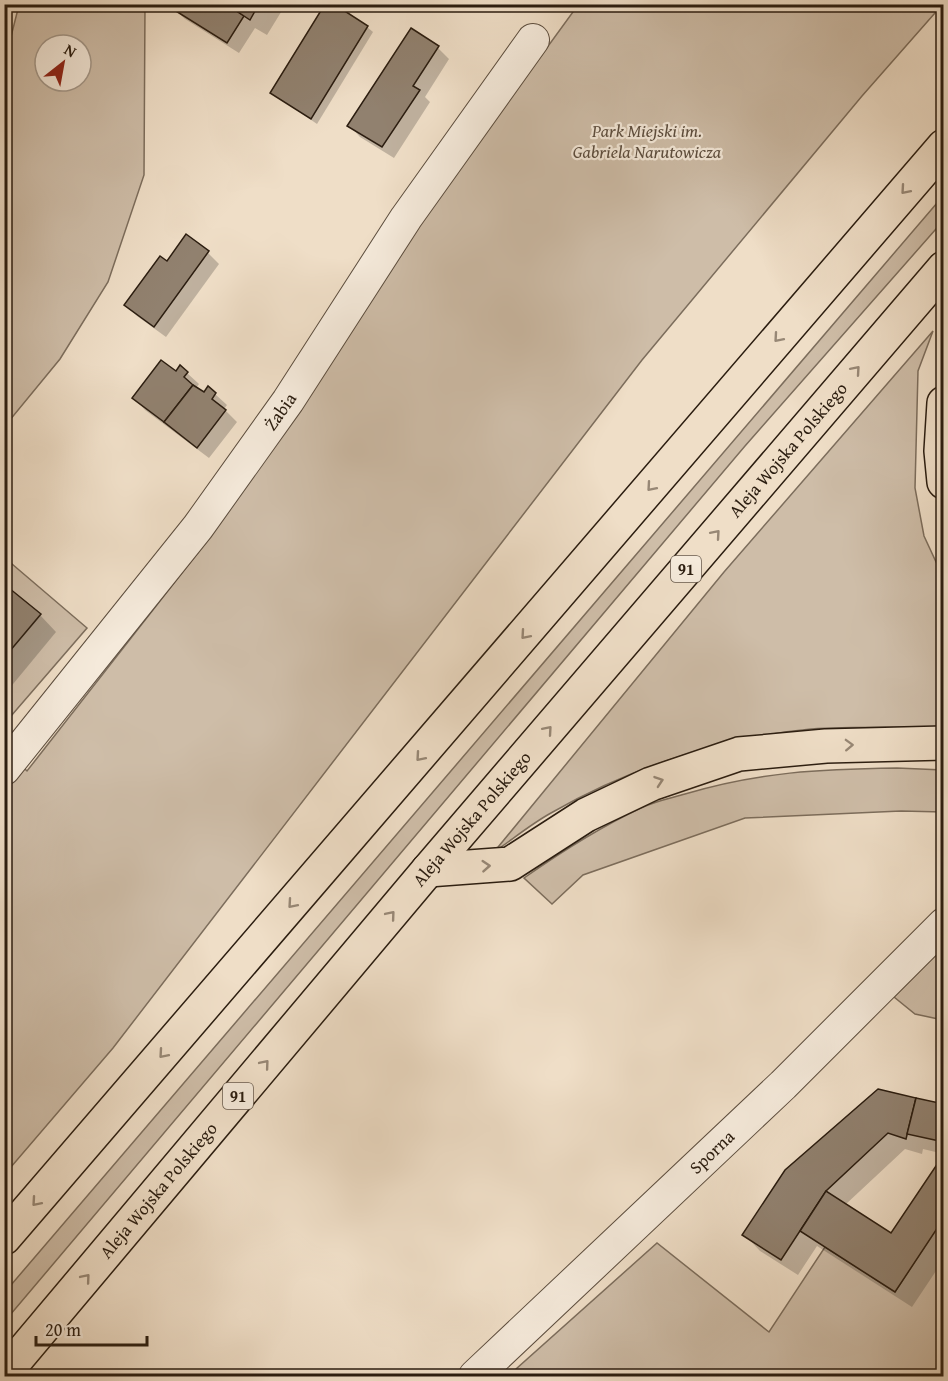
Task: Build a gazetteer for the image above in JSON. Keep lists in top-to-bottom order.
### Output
{
  "streets": {
    "main road": ["Aleja Wojska Polskiego", "91"],
    "street": ["Żabia", "Sporna"]
  },
  "parks": ["Park Miejski im. Gabriela Narutowicza"],
  "scale_bar": "20 m",
  "north": "top right"
}
